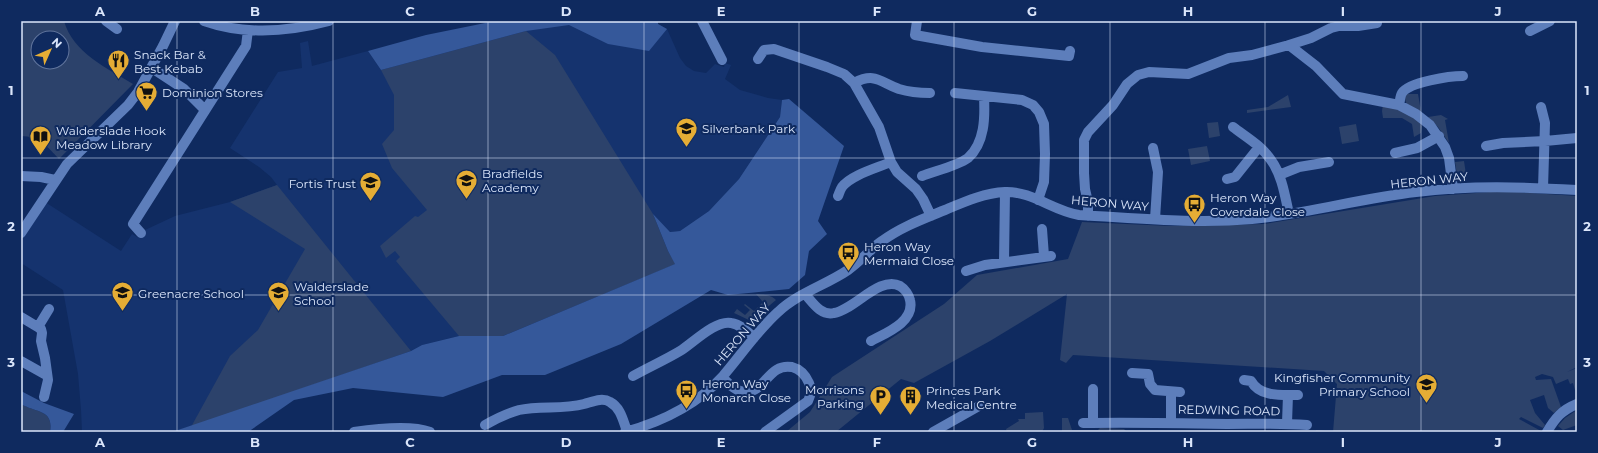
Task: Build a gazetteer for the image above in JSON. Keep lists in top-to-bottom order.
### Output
{
  "streets": {
    "street": ["HERON WAY", "REDWING ROAD"]
  },
  "places": {
    "restaurant": ["Snack Bar & Best Kebab"],
    "supermarket": ["Dominion Stores"],
    "school or university": [
      "Silverbank Park",
      "Bradfields Academy",
      "Fortis Trust",
      "Greenacre School",
      "Walderslade School",
      "Kingfisher Community Primary School"
    ],
    "library": ["Walderslade Hook Meadow Library"],
    "bus stop": ["Heron Way Coverdale Close", "Heron Way Mermaid Close", "Heron Way Monarch Close"],
    "parking": ["Morrisons Parking"],
    "building": ["Princes Park Medical Centre"]
  },
  "north": "top right",
  "grid": {
    "columns": [
      "A",
      "B",
      "C",
      "D",
      "E",
      "F",
      "G",
      "H",
      "I",
      "J"
    ],
    "rows": ["1", "2", "3"]
  }
}
